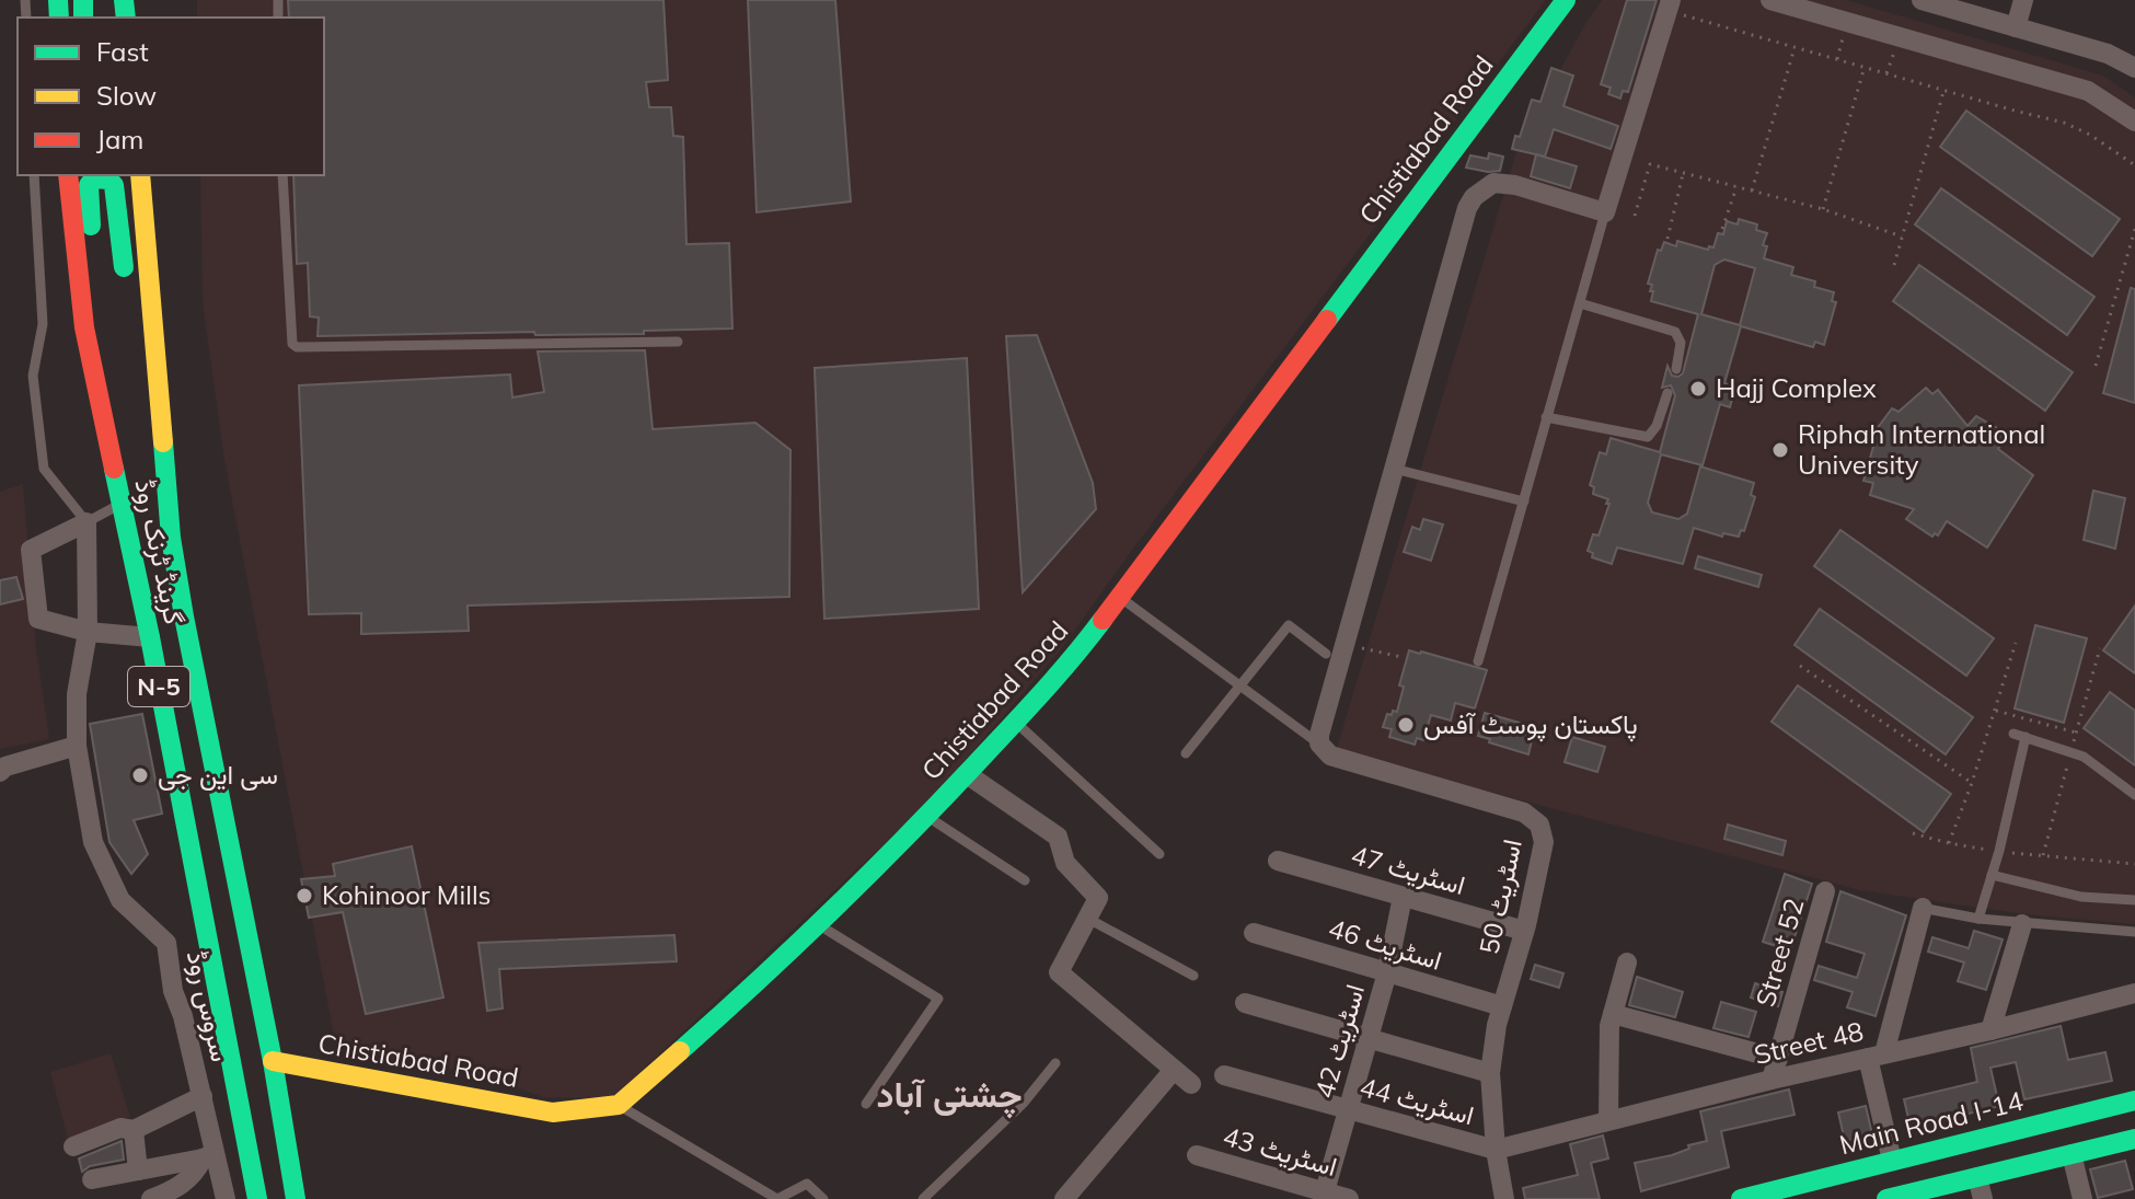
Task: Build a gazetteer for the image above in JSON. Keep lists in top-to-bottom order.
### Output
{
  "streets": {
    "main road": [
      "Chistiabad Road",
      "گرینڈ ٹرنک روڈ",
      "N-5",
      "Main Road I-14"
    ],
    "street": [
      "اسٹریٹ 47",
      "اسٹریٹ 50",
      "اسٹریٹ 46",
      "Street 52",
      "سروس روڈ",
      "اسٹریٹ 42",
      "Street 48",
      "اسٹریٹ 44",
      "اسٹریٹ 43"
    ]
  },
  "crossings": [
    ["Chistiabad Road", "گرینڈ ٹرنک روڈ"],
    ["اسٹریٹ 47", "اسٹریٹ 50"],
    ["اسٹریٹ 47", "اسٹریٹ 42"],
    ["اسٹریٹ 50", "اسٹریٹ 46"],
    ["اسٹریٹ 50", "Street 48"],
    ["اسٹریٹ 50", "اسٹریٹ 44"],
    ["اسٹریٹ 46", "اسٹریٹ 42"],
    ["Street 52", "Street 48"],
    ["اسٹریٹ 42", "اسٹریٹ 44"],
    ["اسٹریٹ 42", "اسٹریٹ 43"],
    ["Street 48", "اسٹریٹ 44"]
  ],
  "districts": ["چشتی آباد"],
  "places": [
    "Hajj Complex",
    "Riphah International University",
    "پاکستان پوسٹ آفس",
    "سی این جی",
    "Kohinoor Mills"
  ],
  "legend": ["Fast", "Slow", "Jam"]
}
